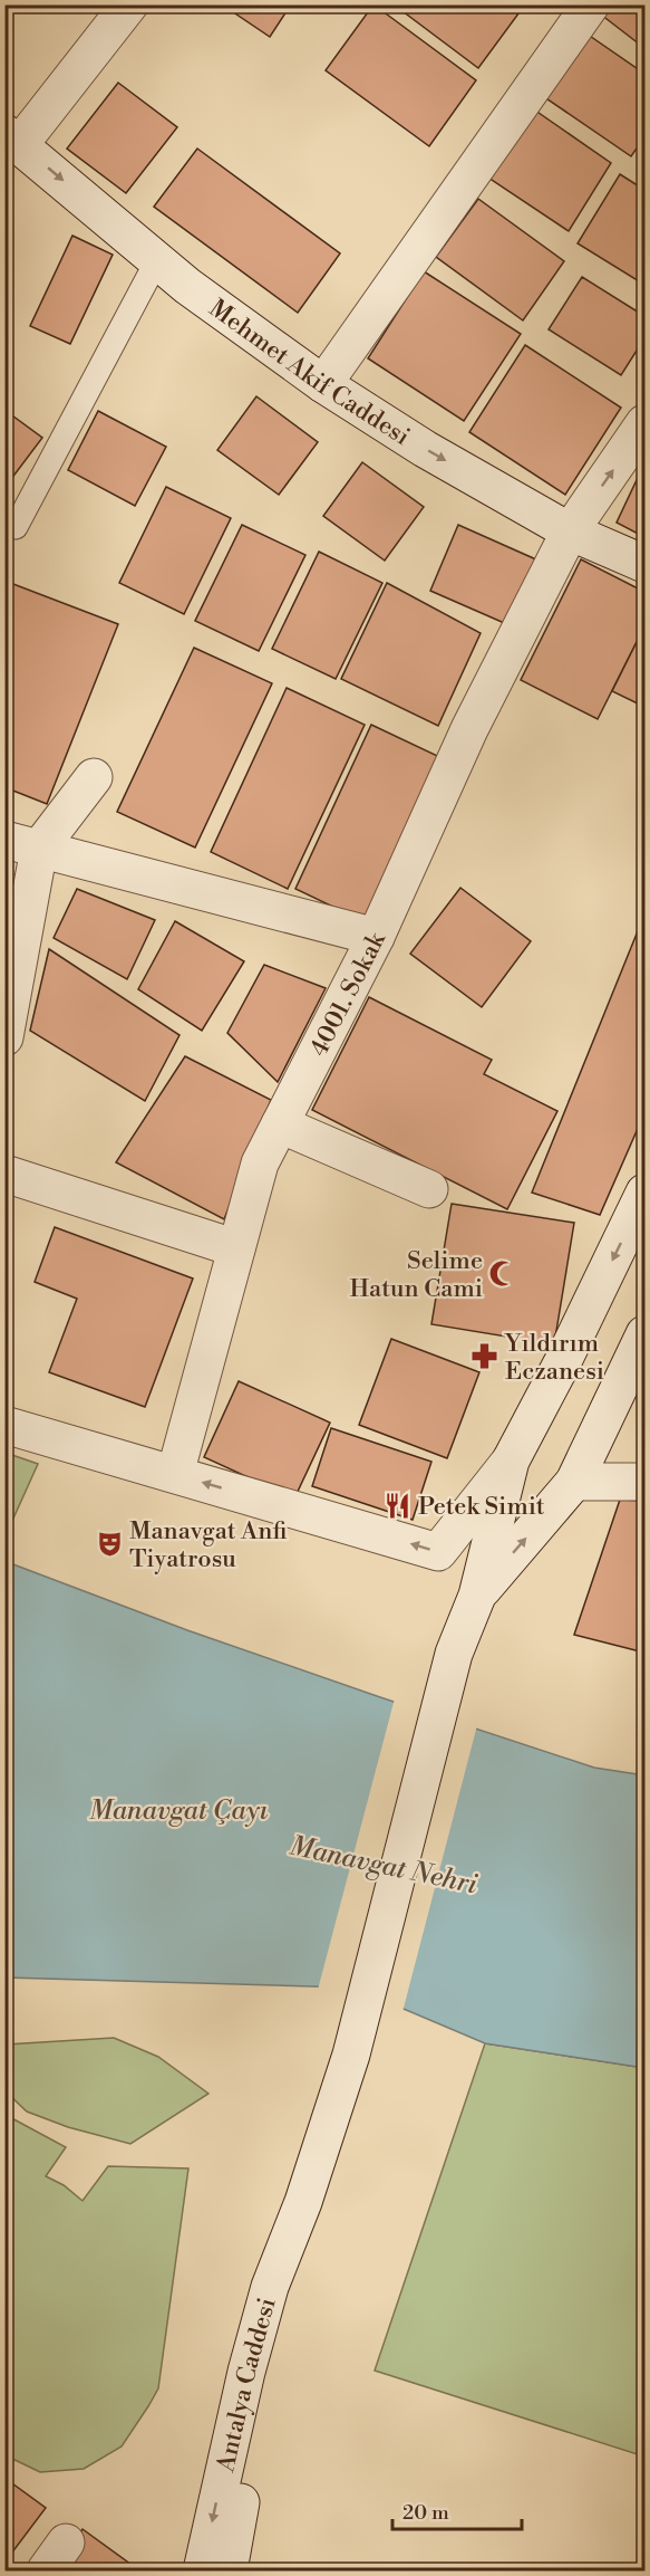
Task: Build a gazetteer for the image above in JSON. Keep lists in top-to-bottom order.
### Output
{
  "streets": {
    "street": ["Mehmet Akif Caddesi", "4001. Sokak", "Antalya Caddesi"]
  },
  "crossings": [
    ["Mehmet Akif Caddesi", "4001. Sokak"]
  ],
  "one_way": ["Mehmet Akif Caddesi"],
  "water": ["Manavgat Çayı", "Manavgat Nehri"],
  "places": {
    "mosque": ["Selime Hatun Cami"],
    "pharmacy": ["Yıldırım Eczanesi"],
    "restaurant": ["Petek Simit"],
    "theatre": ["Manavgat Anfi Tiyatrosu"]
  },
  "scale_bar": "20 m"
}
